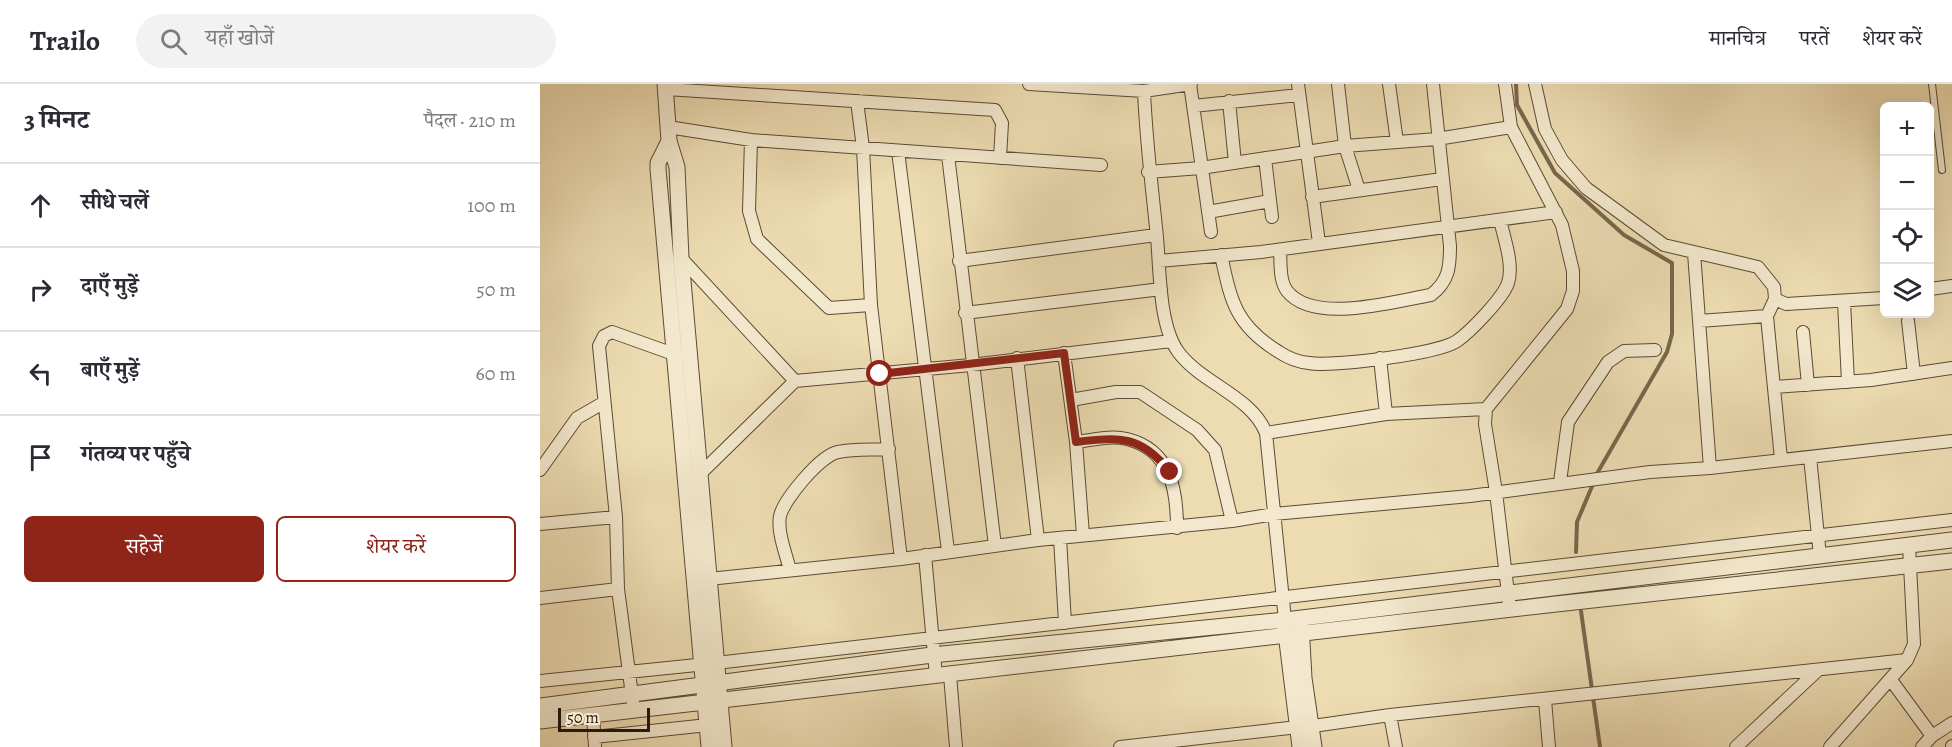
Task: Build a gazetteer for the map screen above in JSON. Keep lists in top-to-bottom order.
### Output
{
  "scale_bar": "50 m",
  "page": {
    "header": "Trailo",
    "search": "यहाँ खोजें",
    "nav": ["मानचित्र", "परतें", "शेयर करें"],
    "heading": ["3 मिनट", "पैदल · 210 m"],
    "map_buttons": ["+", "−"],
    "list": [
      ["सीधे चलें", "100 m"],
      ["दाएँ मुड़ें", "50 m"],
      ["बाएँ मुड़ें", "60 m"],
      "गंतव्य पर पहुँचे"
    ],
    "buttons": ["सहेजें", "शेयर करें"],
    "scale": "50 m"
  }
}
